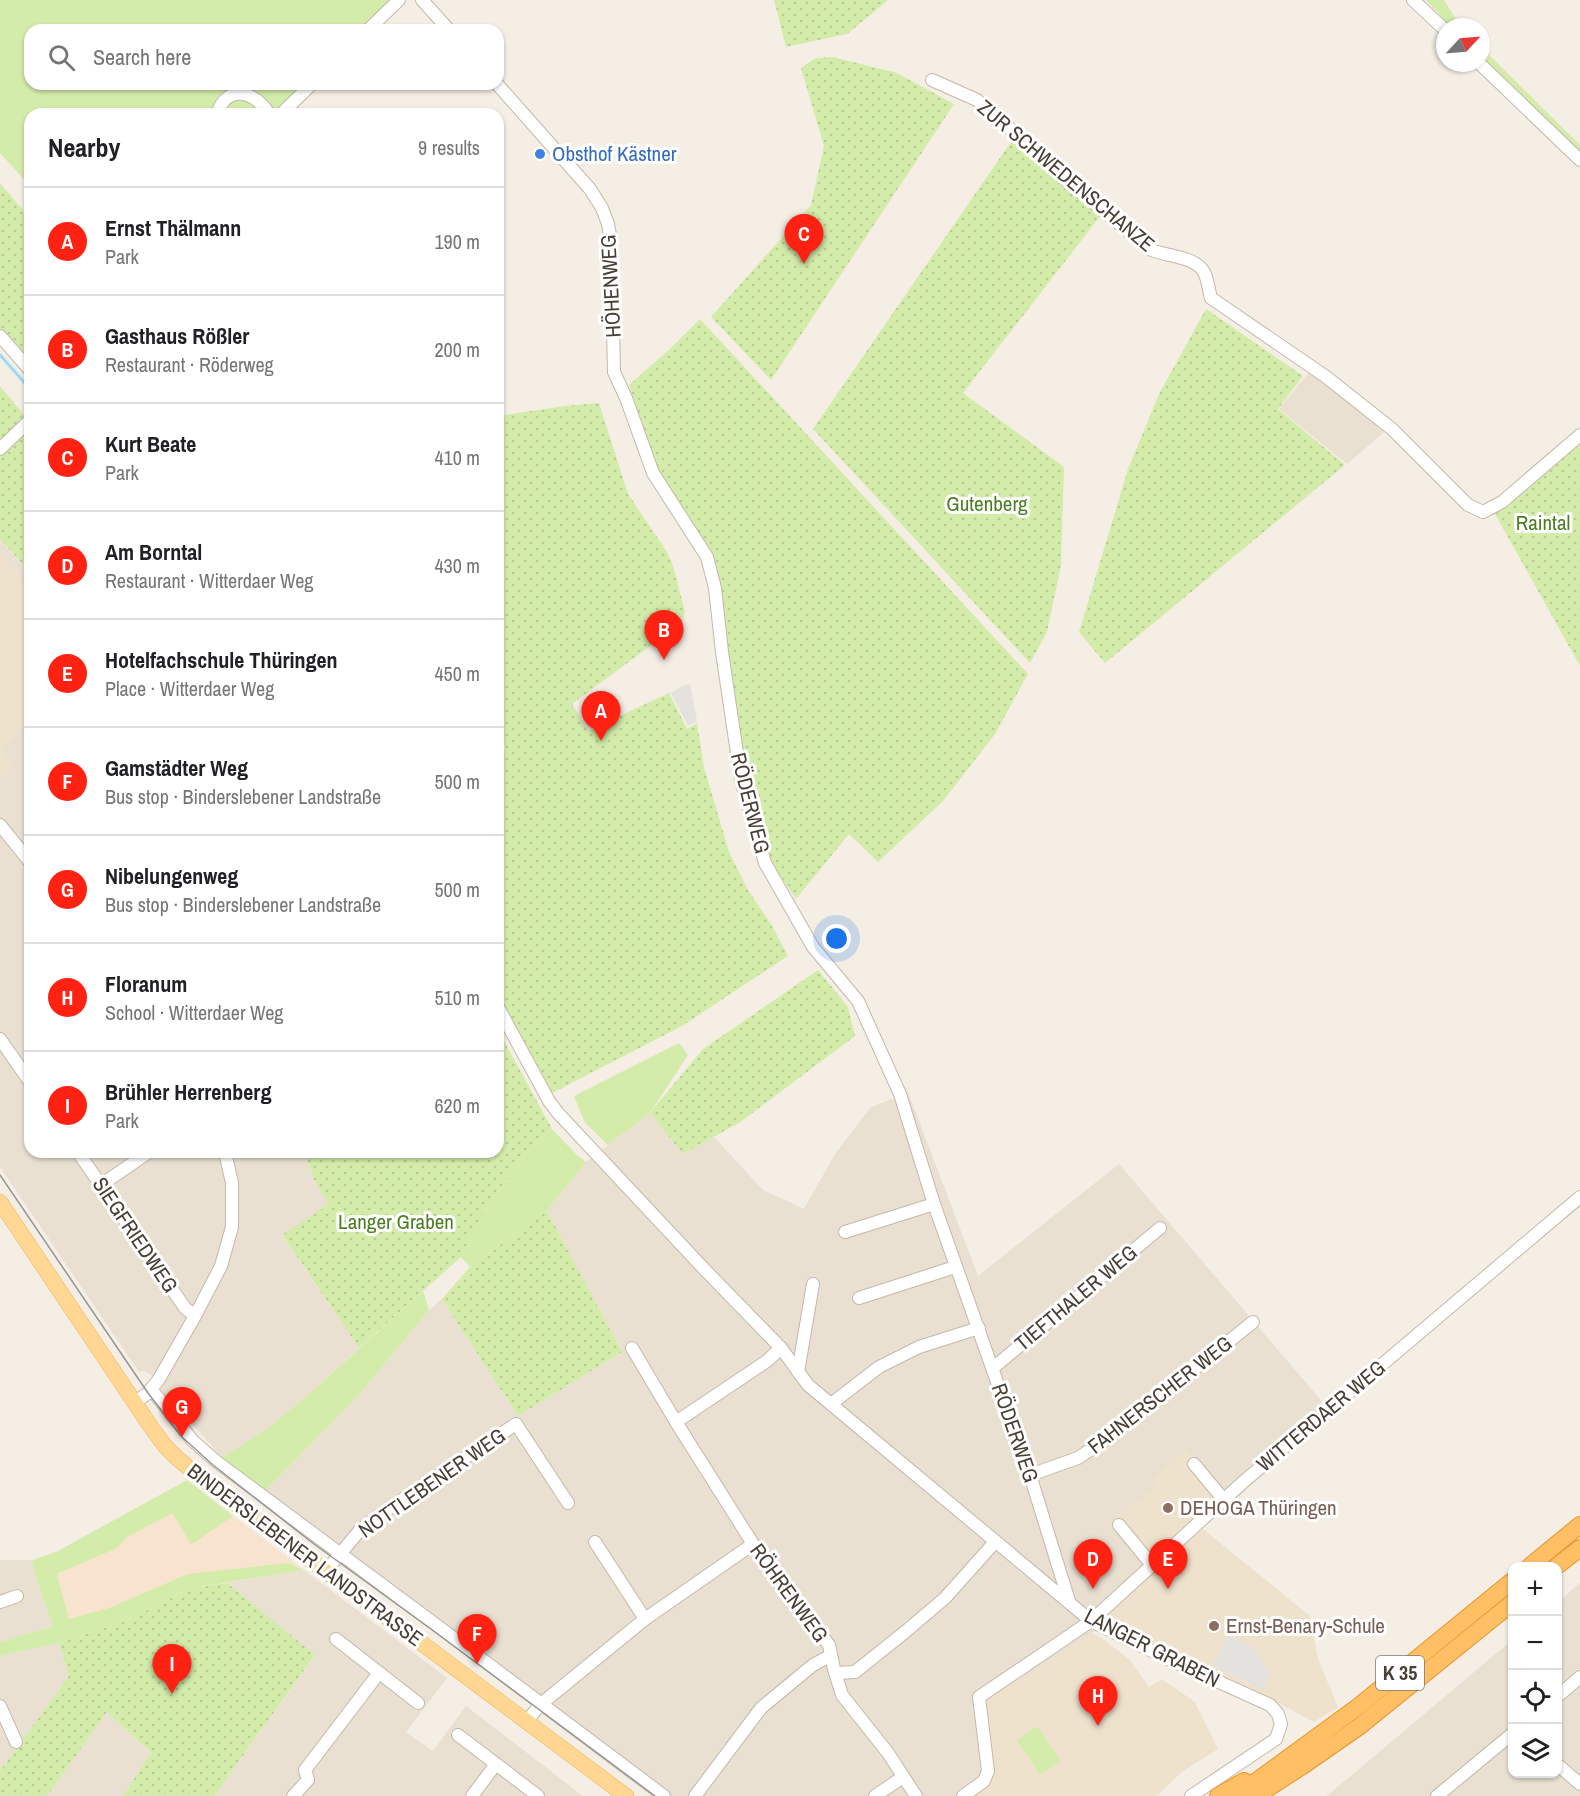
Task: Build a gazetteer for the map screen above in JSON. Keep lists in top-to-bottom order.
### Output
{
  "streets": {
    "highway": ["K 35"],
    "main road": ["BINDERSLEBENER LANDSTRASSE"],
    "street": [
      "ZUR SCHWEDENSCHANZE",
      "HÖHENWEG",
      "RÖDERWEG",
      "SIEGFRIEDWEG",
      "TIEFTHALER WEG",
      "FAHNERSCHER WEG",
      "WITTERDAER WEG",
      "NOTTLEBENER WEG",
      "RÖHRENWEG",
      "LANGER GRABEN"
    ]
  },
  "crossings": [
    ["HÖHENWEG", "RÖDERWEG"],
    ["RÖDERWEG", "TIEFTHALER WEG"],
    ["RÖDERWEG", "FAHNERSCHER WEG"],
    ["RÖDERWEG", "LANGER GRABEN"],
    ["WITTERDAER WEG", "LANGER GRABEN"],
    ["NOTTLEBENER WEG", "BINDERSLEBENER LANDSTRASSE"]
  ],
  "parks": ["Gutenberg", "Raintal", "Langer Graben"],
  "places": ["Obsthof Kästner", "DEHOGA Thüringen", "Ernst-Benary-Schule"],
  "north": "top right",
  "page": {
    "search": "Search here",
    "heading": ["Nearby", "9 results"],
    "list": [
      {
        "mark": "A",
        "name": "Ernst Thälmann",
        "note": "Park",
        "value": "190 m"
      },
      {
        "mark": "B",
        "name": "Gasthaus Rößler",
        "note": "Restaurant · Röderweg",
        "value": "200 m"
      },
      {
        "mark": "C",
        "name": "Kurt Beate",
        "note": "Park",
        "value": "410 m"
      },
      {
        "mark": "D",
        "name": "Am Borntal",
        "note": "Restaurant · Witterdaer Weg",
        "value": "430 m"
      },
      {
        "mark": "E",
        "name": "Hotelfachschule Thüringen",
        "note": "Place · Witterdaer Weg",
        "value": "450 m"
      },
      {
        "mark": "F",
        "name": "Gamstädter Weg",
        "note": "Bus stop · Binderslebener Landstraße",
        "value": "500 m"
      },
      {
        "mark": "G",
        "name": "Nibelungenweg",
        "note": "Bus stop · Binderslebener Landstraße",
        "value": "500 m"
      },
      {
        "mark": "H",
        "name": "Floranum",
        "note": "School · Witterdaer Weg",
        "value": "510 m"
      },
      {
        "mark": "I",
        "name": "Brühler Herrenberg",
        "note": "Park",
        "value": "620 m"
      }
    ],
    "pins": [
      "C",
      "B",
      "A",
      "G",
      "D",
      "E",
      "F",
      "I",
      "H"
    ],
    "map_buttons": ["+", "−"]
  }
}
